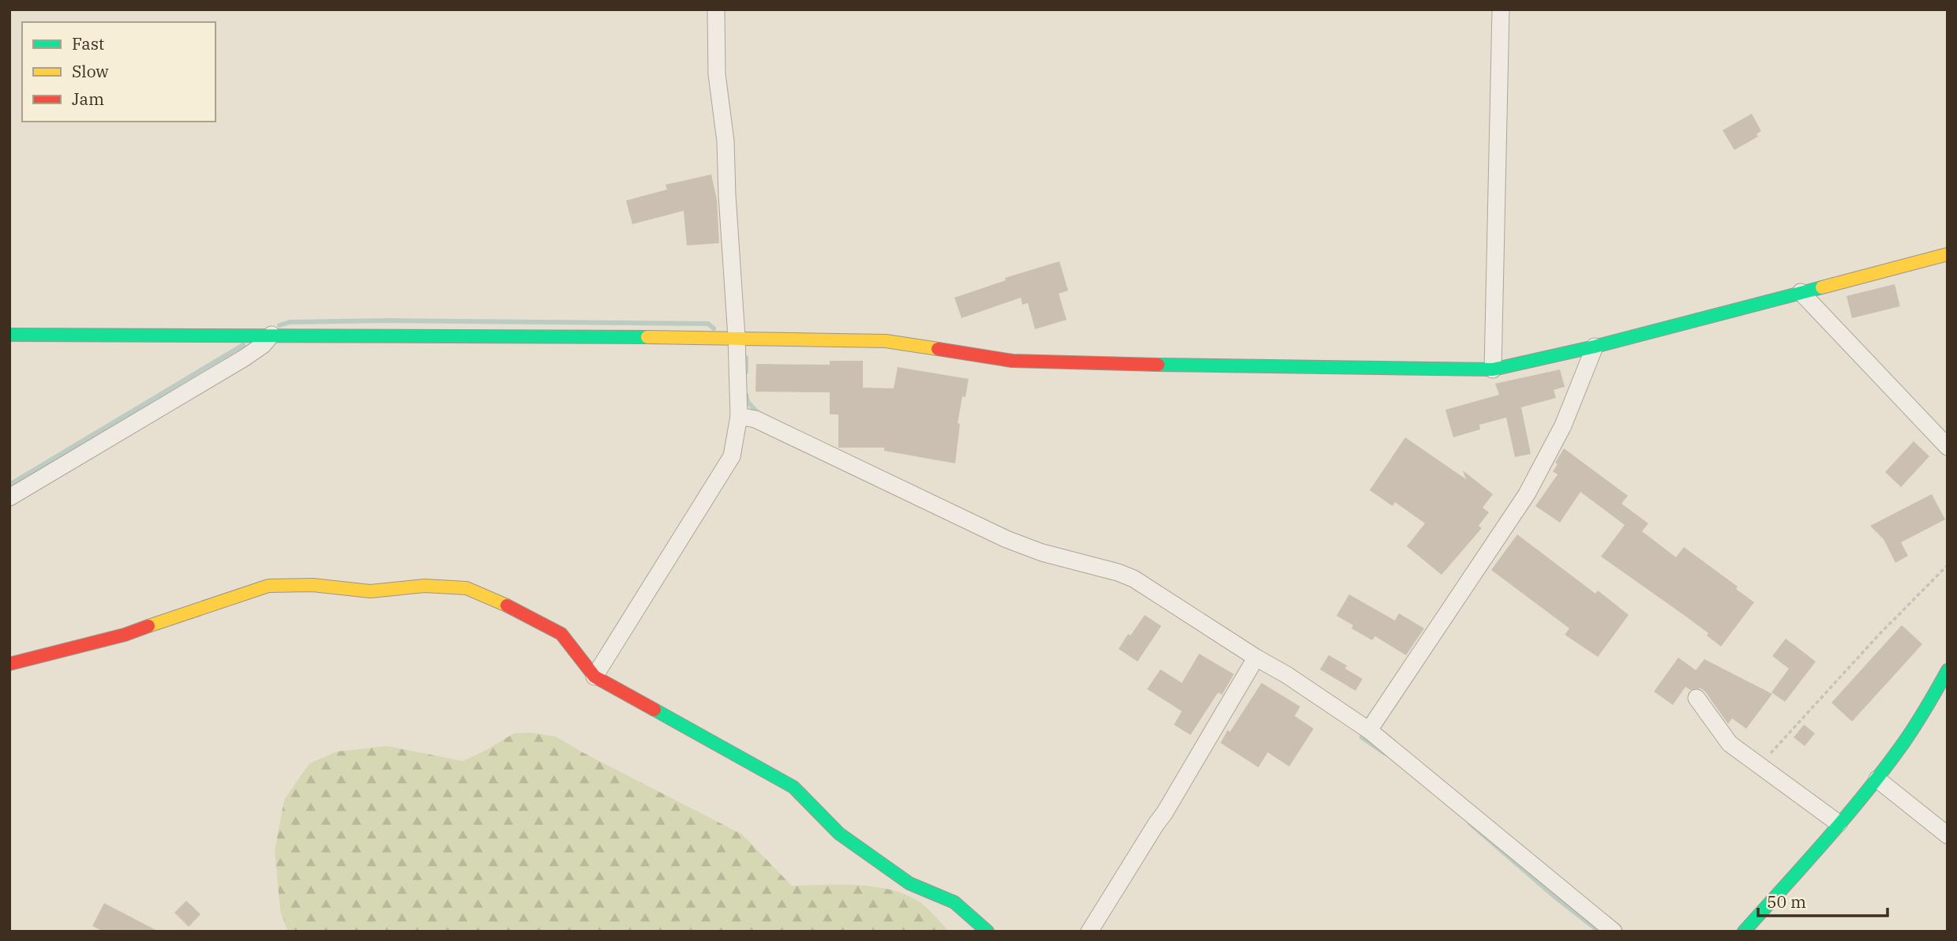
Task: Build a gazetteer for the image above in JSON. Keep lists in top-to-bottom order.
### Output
{
  "legend": ["Fast", "Slow", "Jam"],
  "scale_bar": "50 m"
}
